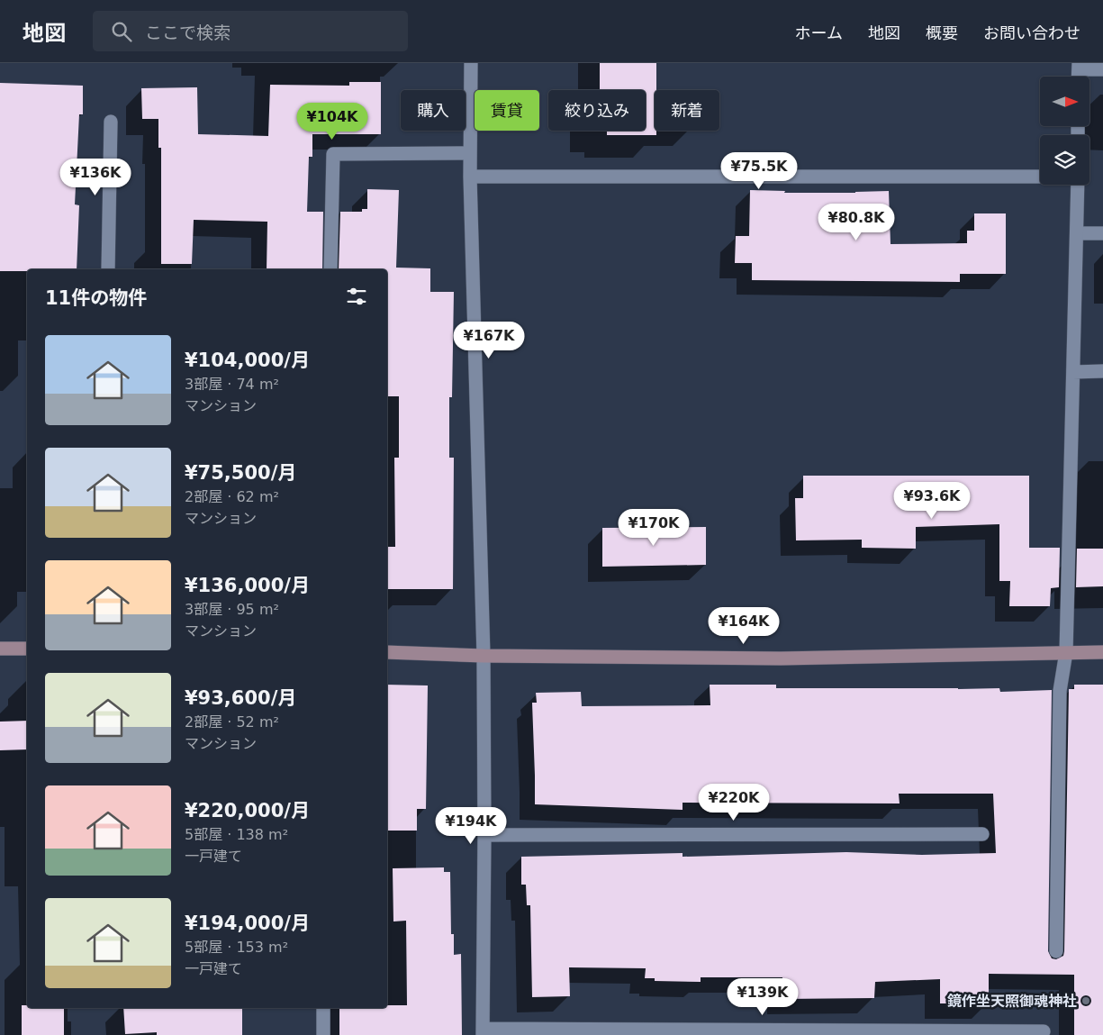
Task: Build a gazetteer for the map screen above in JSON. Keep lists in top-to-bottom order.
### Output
{
  "places": ["鏡作坐天照御魂神社"],
  "north": "right",
  "page": {
    "header": "地図",
    "search": "ここで検索",
    "nav": [
      "ホーム",
      "地図",
      "概要",
      "お問い合わせ"
    ],
    "chip": [
      "購入",
      "賃貸",
      "絞り込み",
      "新着"
    ],
    "price": [
      "¥104K",
      "¥75.5K",
      "¥136K",
      "¥80.8K",
      "¥167K",
      "¥93.6K",
      "¥170K",
      "¥164K",
      "¥220K",
      "¥194K",
      "¥139K"
    ],
    "heading": "11件の物件",
    "list": [
      {
        "name": "¥104,000/月",
        "note": "3部屋 · 74 m² · マンション"
      },
      {
        "name": "¥75,500/月",
        "note": "2部屋 · 62 m² · マンション"
      },
      {
        "name": "¥136,000/月",
        "note": "3部屋 · 95 m² · マンション"
      },
      {
        "name": "¥93,600/月",
        "note": "2部屋 · 52 m² · マンション"
      },
      {
        "name": "¥220,000/月",
        "note": "5部屋 · 138 m² · 一戸建て"
      },
      {
        "name": "¥194,000/月",
        "note": "5部屋 · 153 m² · 一戸建て"
      }
    ]
  }
}
